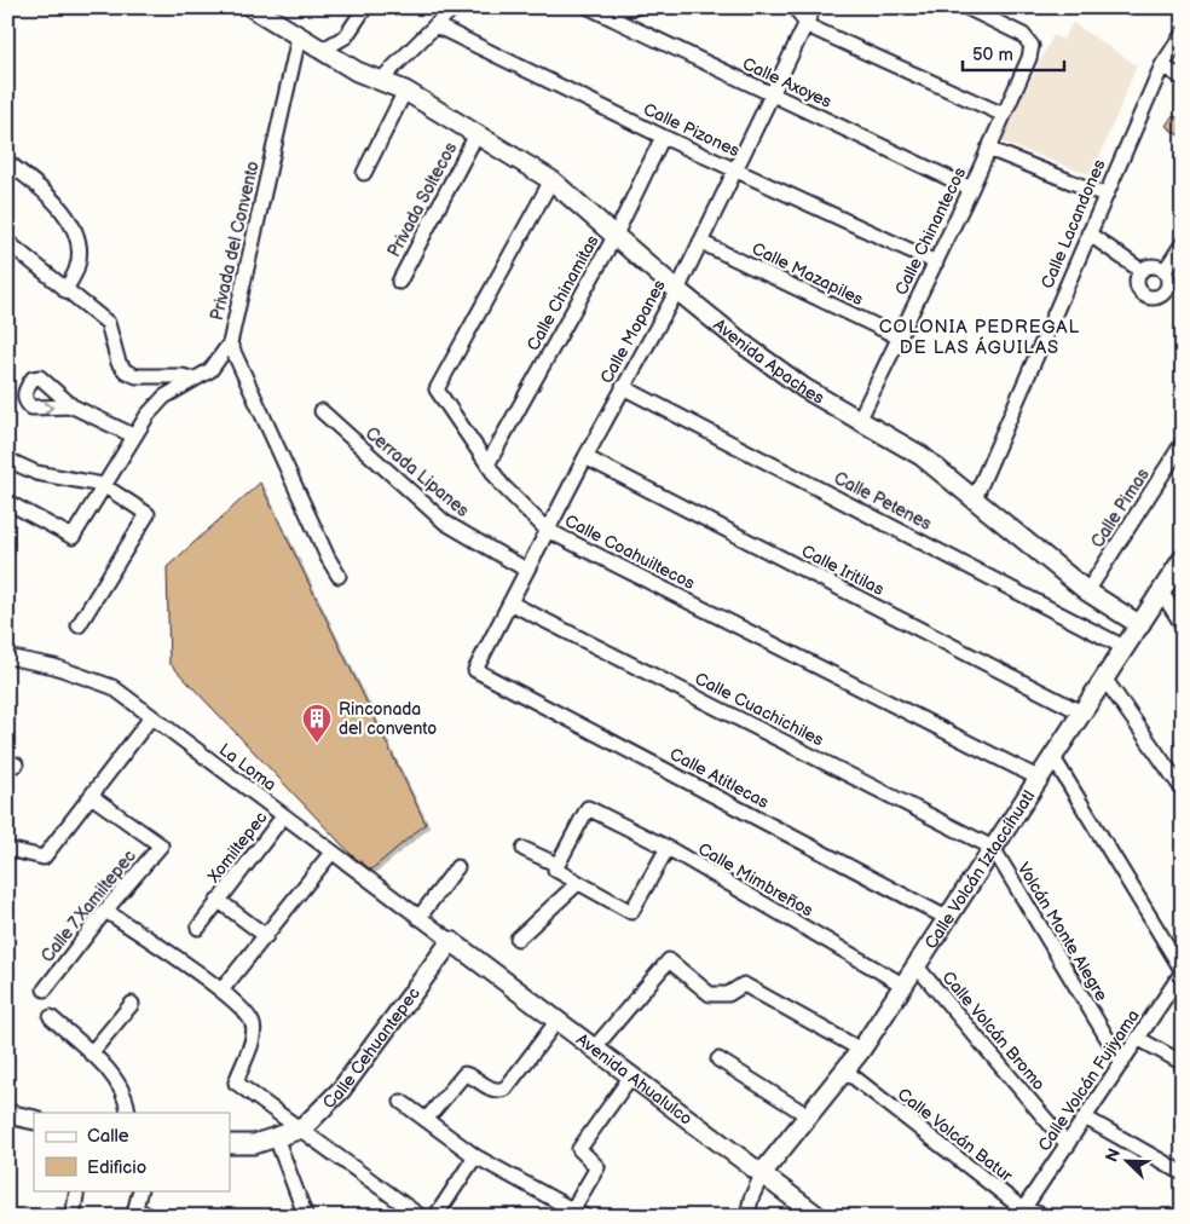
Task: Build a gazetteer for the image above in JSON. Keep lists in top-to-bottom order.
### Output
{
  "streets": {
    "street": [
      "Calle Axoyes",
      "Calle Pizones",
      "Privada Soltecos",
      "Calle Lacandones",
      "Calle Chinantecos",
      "Privada del Convento",
      "Calle Mazapiles",
      "Calle Chinamitas",
      "Calle Mopanes",
      "Avenida Apaches",
      "Cerrada Lipanes",
      "Calle Petenes",
      "Calle Pimas",
      "Calle Coahuiltecos",
      "Calle Iritilas",
      "Calle Cuachichiles",
      "La Loma",
      "Calle Atitlecas",
      "Xomiltepec",
      "Calle Volcán Iztaccíhuatl",
      "Calle Mimbreños",
      "Calle 7 Xamiltepec",
      "Volcán Monte Alegre",
      "Calle Volcán Bromo",
      "Calle Cehuantepec",
      "Avenida Ahualulco",
      "Calle Volcán Fujiyama",
      "Calle Volcán Batur"
    ]
  },
  "crossings": [
    ["Calle Axoyes", "Calle Chinantecos"],
    ["Calle Axoyes", "Calle Mopanes"],
    ["Calle Pizones", "Calle Chinantecos"],
    ["Calle Pizones", "Calle Chinamitas"],
    ["Calle Pizones", "Calle Mopanes"],
    ["Privada Soltecos", "Avenida Apaches"],
    ["Calle Lacandones", "Avenida Apaches"],
    ["Calle Chinantecos", "Calle Mazapiles"],
    ["Calle Chinantecos", "Avenida Apaches"],
    ["Privada del Convento", "Avenida Apaches"],
    ["Calle Mazapiles", "Calle Mopanes"],
    ["Calle Chinamitas", "Avenida Apaches"],
    ["Calle Chinamitas", "Calle Coahuiltecos"],
    ["Calle Mopanes", "Avenida Apaches"],
    ["Calle Mopanes", "Cerrada Lipanes"],
    ["Calle Mopanes", "Calle Petenes"],
    ["Calle Mopanes", "Calle Coahuiltecos"],
    ["Calle Mopanes", "Calle Iritilas"],
    ["Calle Mopanes", "Calle Cuachichiles"],
    ["Calle Mopanes", "Calle Atitlecas"],
    ["Avenida Apaches", "Calle Pimas"],
    ["Avenida Apaches", "Calle Coahuiltecos"],
    ["Avenida Apaches", "Calle Volcán Iztaccíhuatl"],
    ["Calle Petenes", "Calle Volcán Iztaccíhuatl"],
    ["Calle Coahuiltecos", "Calle Volcán Iztaccíhuatl"],
    ["Calle Iritilas", "Calle Volcán Iztaccíhuatl"],
    ["Calle Cuachichiles", "Calle Volcán Iztaccíhuatl"],
    ["Calle Cuachichiles", "Volcán Monte Alegre"],
    ["La Loma", "Xomiltepec"],
    ["La Loma", "Calle Cehuantepec"],
    ["La Loma", "Avenida Ahualulco"],
    ["Calle Atitlecas", "Calle Volcán Iztaccíhuatl"],
    ["Calle Volcán Iztaccíhuatl", "Calle Mimbreños"],
    ["Calle Volcán Iztaccíhuatl", "Volcán Monte Alegre"],
    ["Calle Volcán Iztaccíhuatl", "Calle Volcán Bromo"],
    ["Calle Volcán Iztaccíhuatl", "Avenida Ahualulco"],
    ["Calle Volcán Iztaccíhuatl", "Calle Volcán Batur"],
    ["Volcán Monte Alegre", "Calle Volcán Fujiyama"],
    ["Calle Volcán Bromo", "Calle Volcán Fujiyama"],
    ["Calle Cehuantepec", "Avenida Ahualulco"],
    ["Calle Volcán Fujiyama", "Calle Volcán Batur"]
  ],
  "districts": ["COLONIA PEDREGAL DE LAS ÁGUILAS"],
  "places": {
    "building": ["Rinconada del convento"]
  },
  "legend": ["Calle", "Edificio"],
  "scale_bar": "50 m",
  "north": "top left"
}
